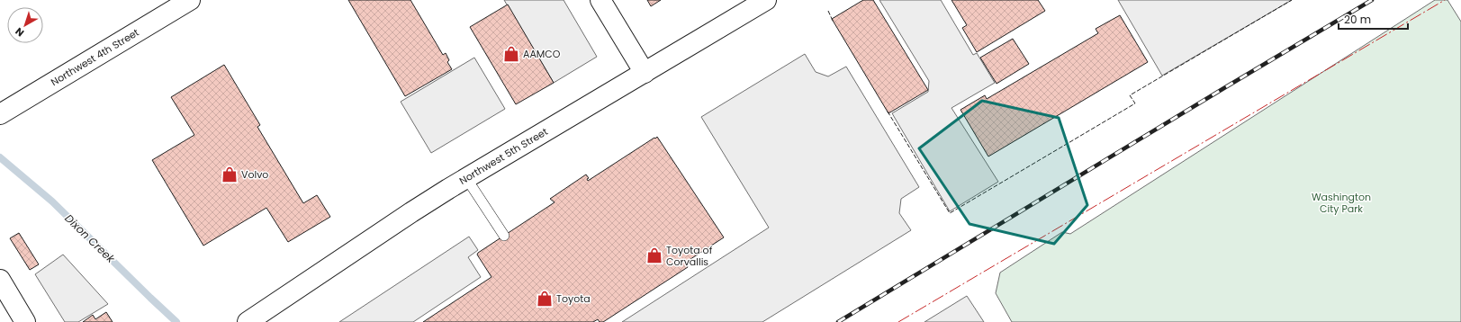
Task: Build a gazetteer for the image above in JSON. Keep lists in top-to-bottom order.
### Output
{
  "streets": {
    "main road": ["Northwest 4th Street", "Northwest 5th Street"]
  },
  "water": ["Dixon Creek"],
  "parks": ["Washington City Park"],
  "places": {
    "shop": [
      "AAMCO",
      "Volvo",
      "Toyota of Corvallis",
      "Toyota"
    ]
  },
  "scale_bar": "20 m",
  "north": "bottom left"
}
